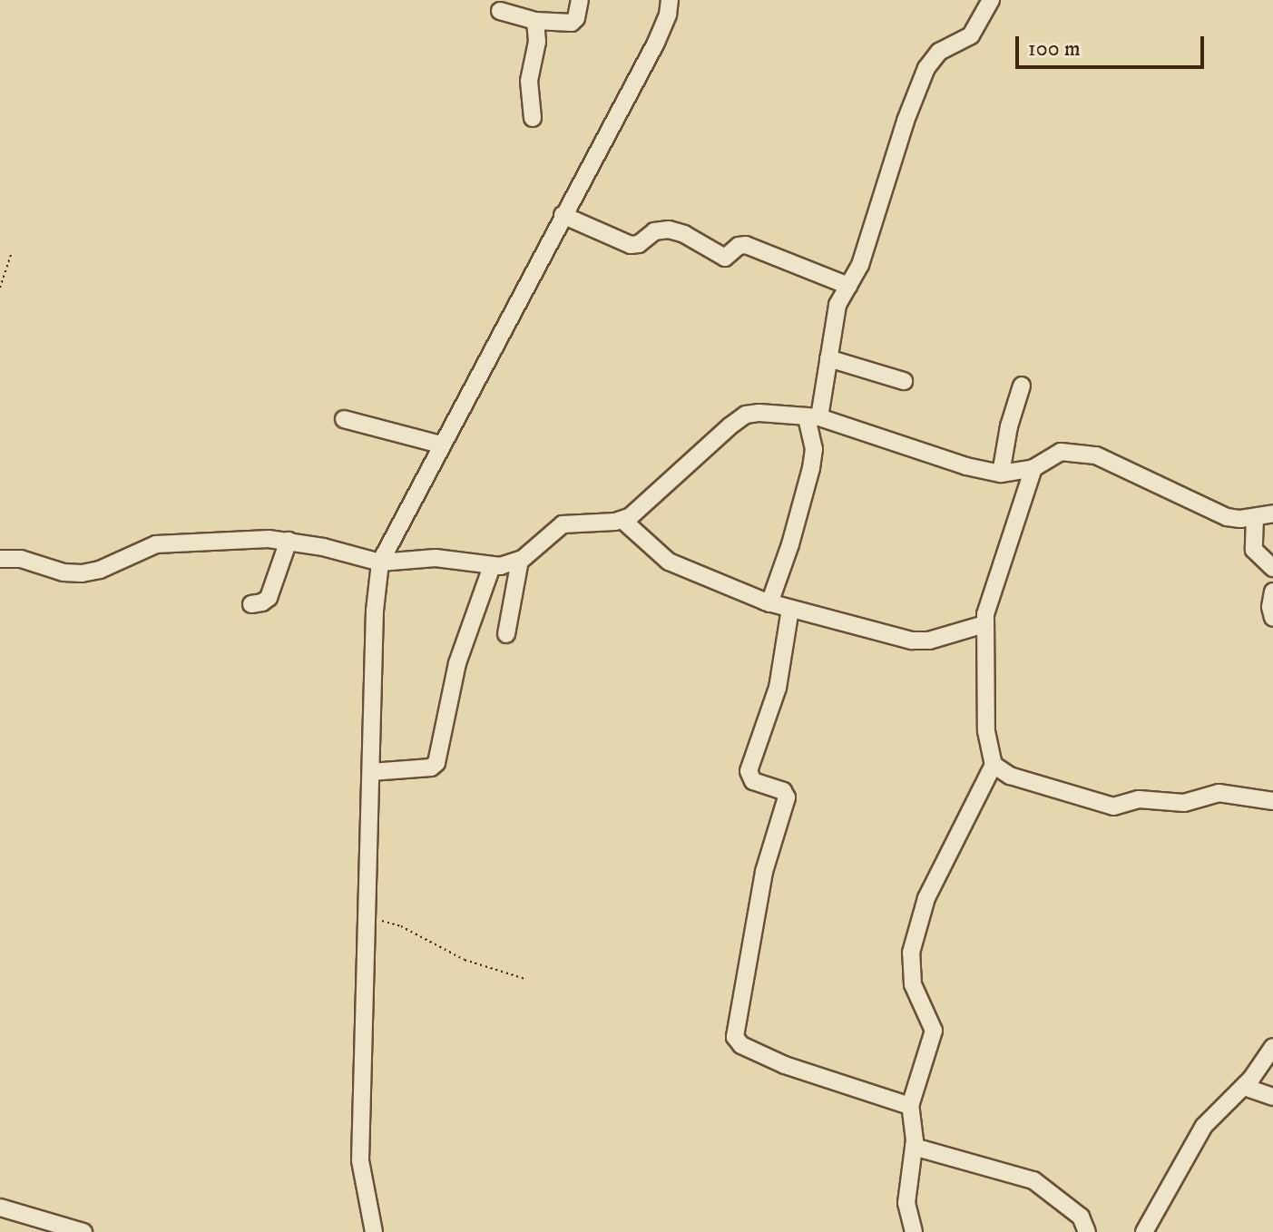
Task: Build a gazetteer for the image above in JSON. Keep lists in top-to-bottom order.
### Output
{
  "scale_bar": "100 m"
}
